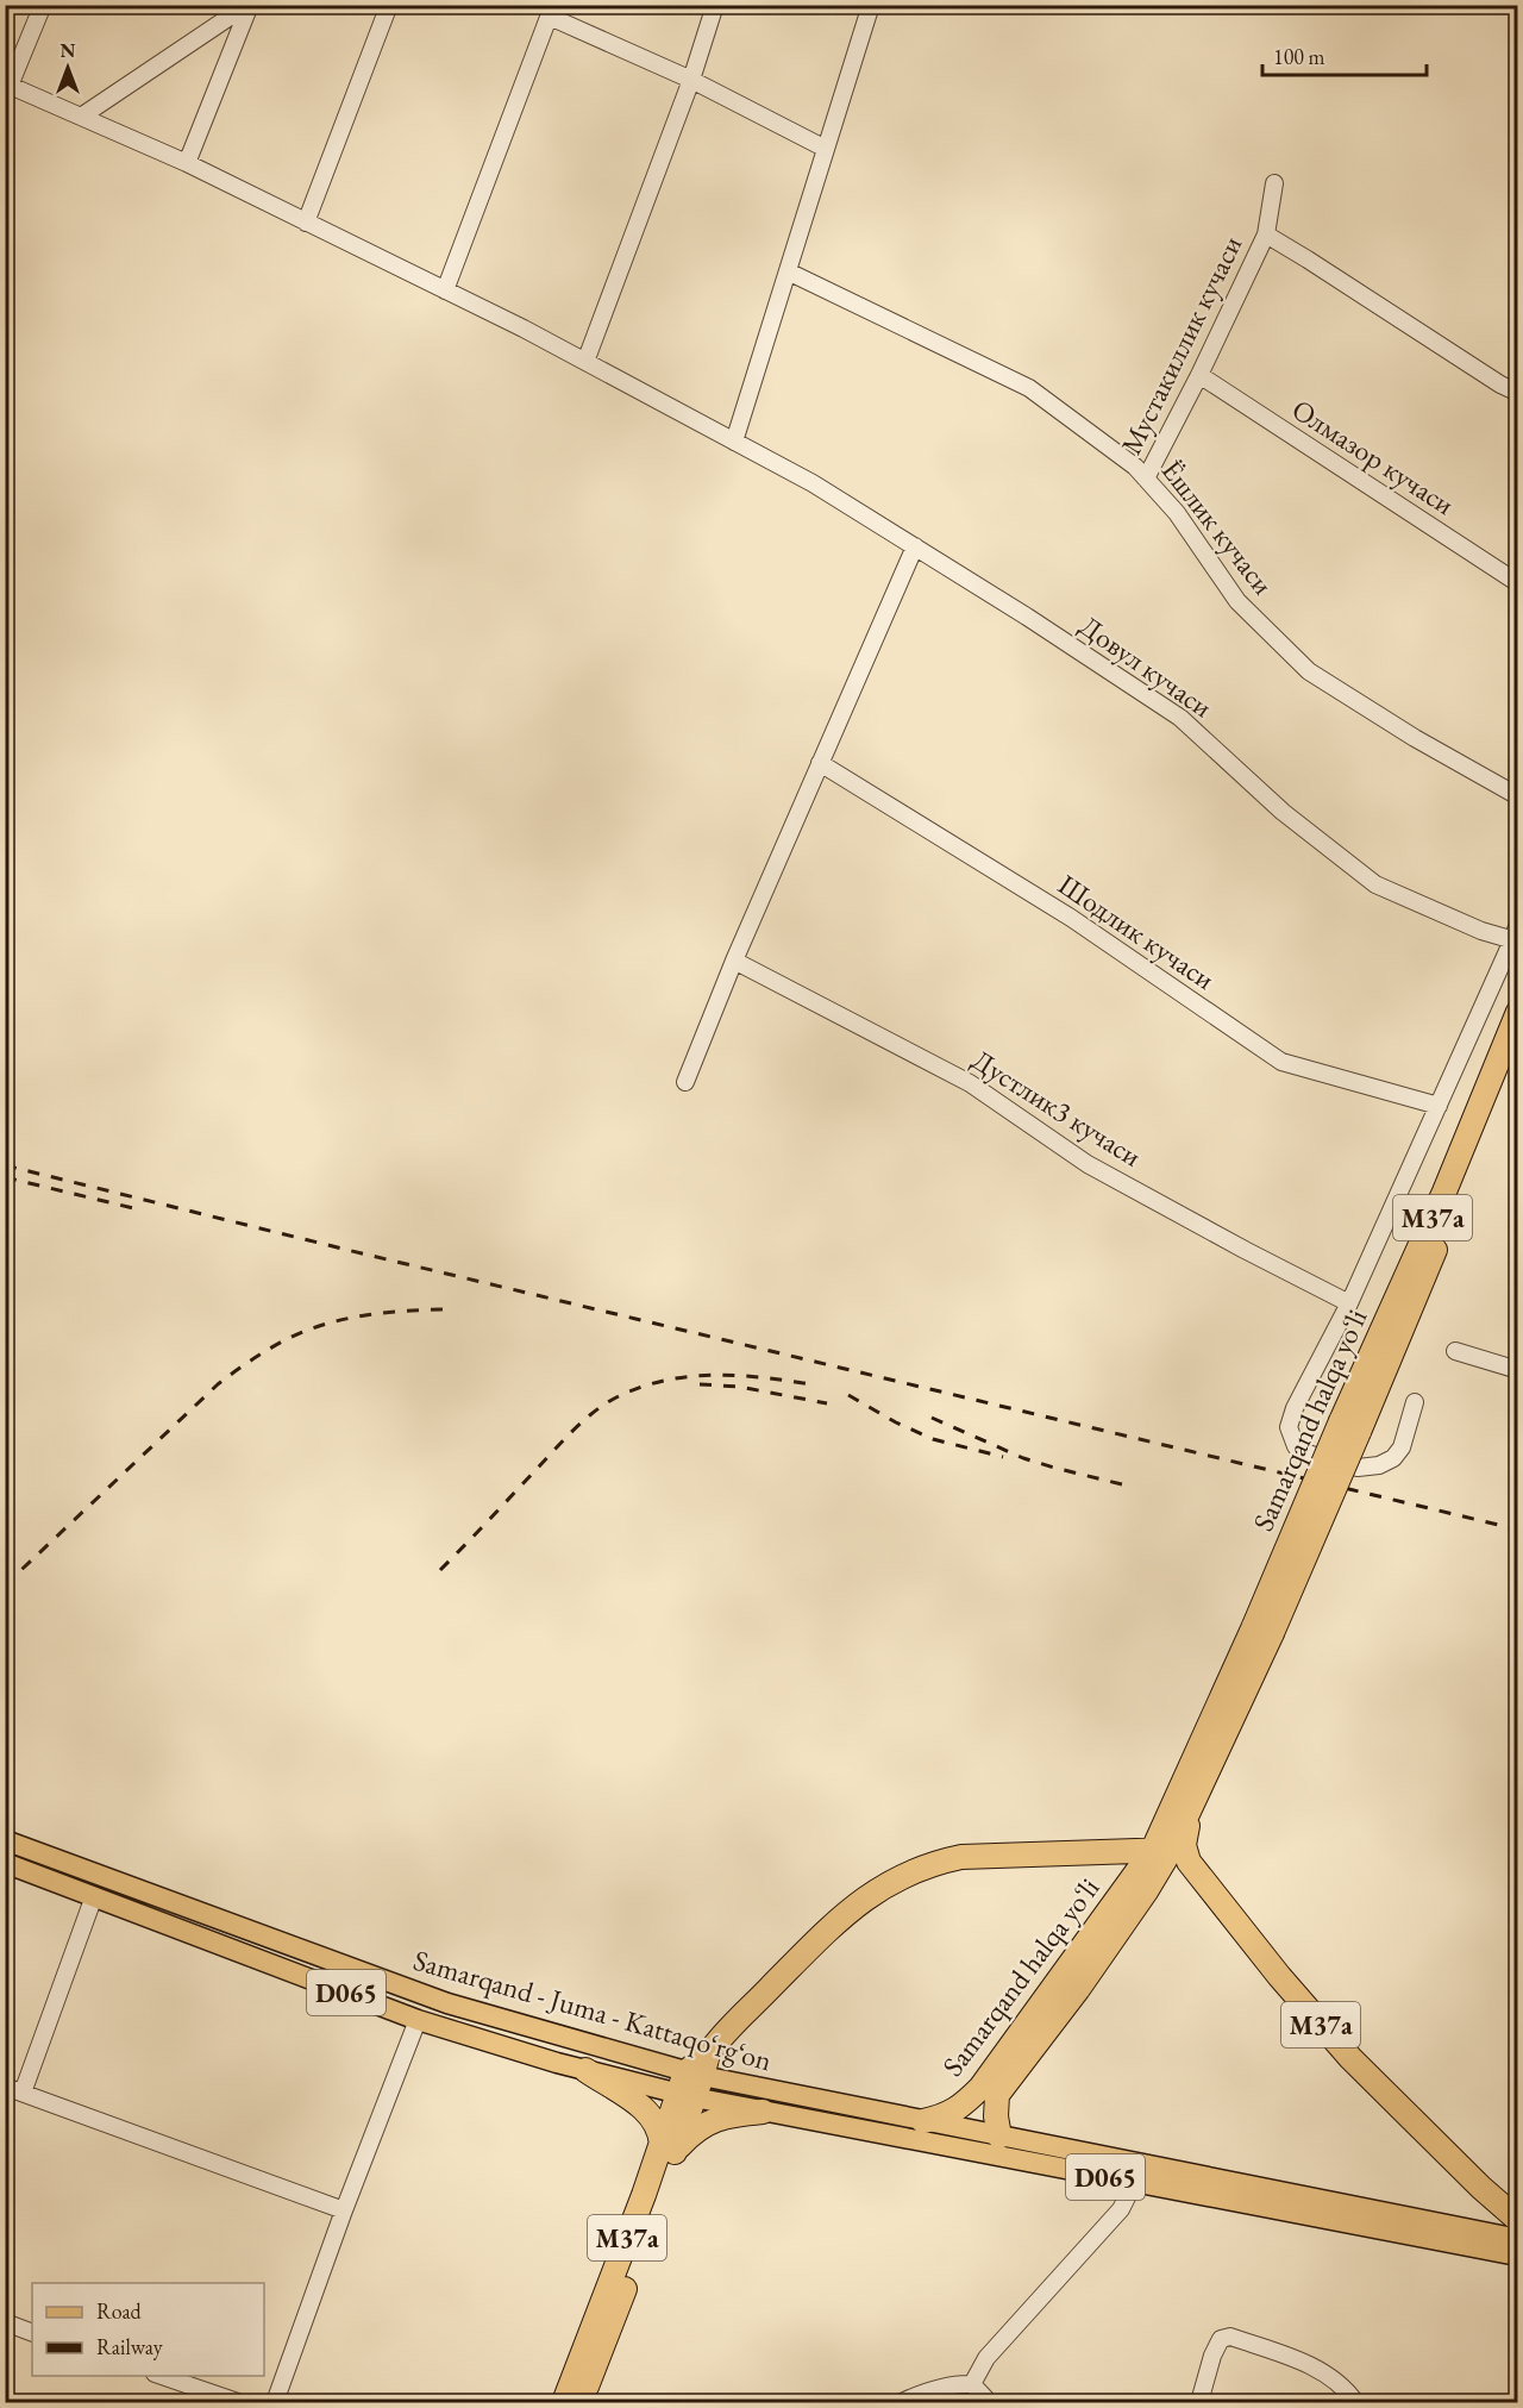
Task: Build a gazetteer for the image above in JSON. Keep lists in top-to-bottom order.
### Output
{
  "streets": {
    "highway": ["M37a", "Samarqand halqa yoʻli"],
    "main road": ["D065", "Samarqand - Juma - Kattaqo‘rg‘on"],
    "street": [
      "Мустакиллик кучаси",
      "Олмазор кучаси",
      "Ёшлик кучаси",
      "Довул кучаси",
      "Шодлик кучаси",
      "Дустлик3 кучаси"
    ]
  },
  "crossings": [
    ["Мустакиллик кучаси", "Олмазор кучаси"],
    ["Мустакиллик кучаси", "Ёшлик кучаси"],
    ["M37a", "Samarqand halqa yoʻli"],
    ["Samarqand halqa yoʻli", "Samarqand - Juma - Kattaqo‘rg‘on"]
  ],
  "legend": ["Road", "Railway"],
  "scale_bar": "100 m",
  "north": "top"
}
